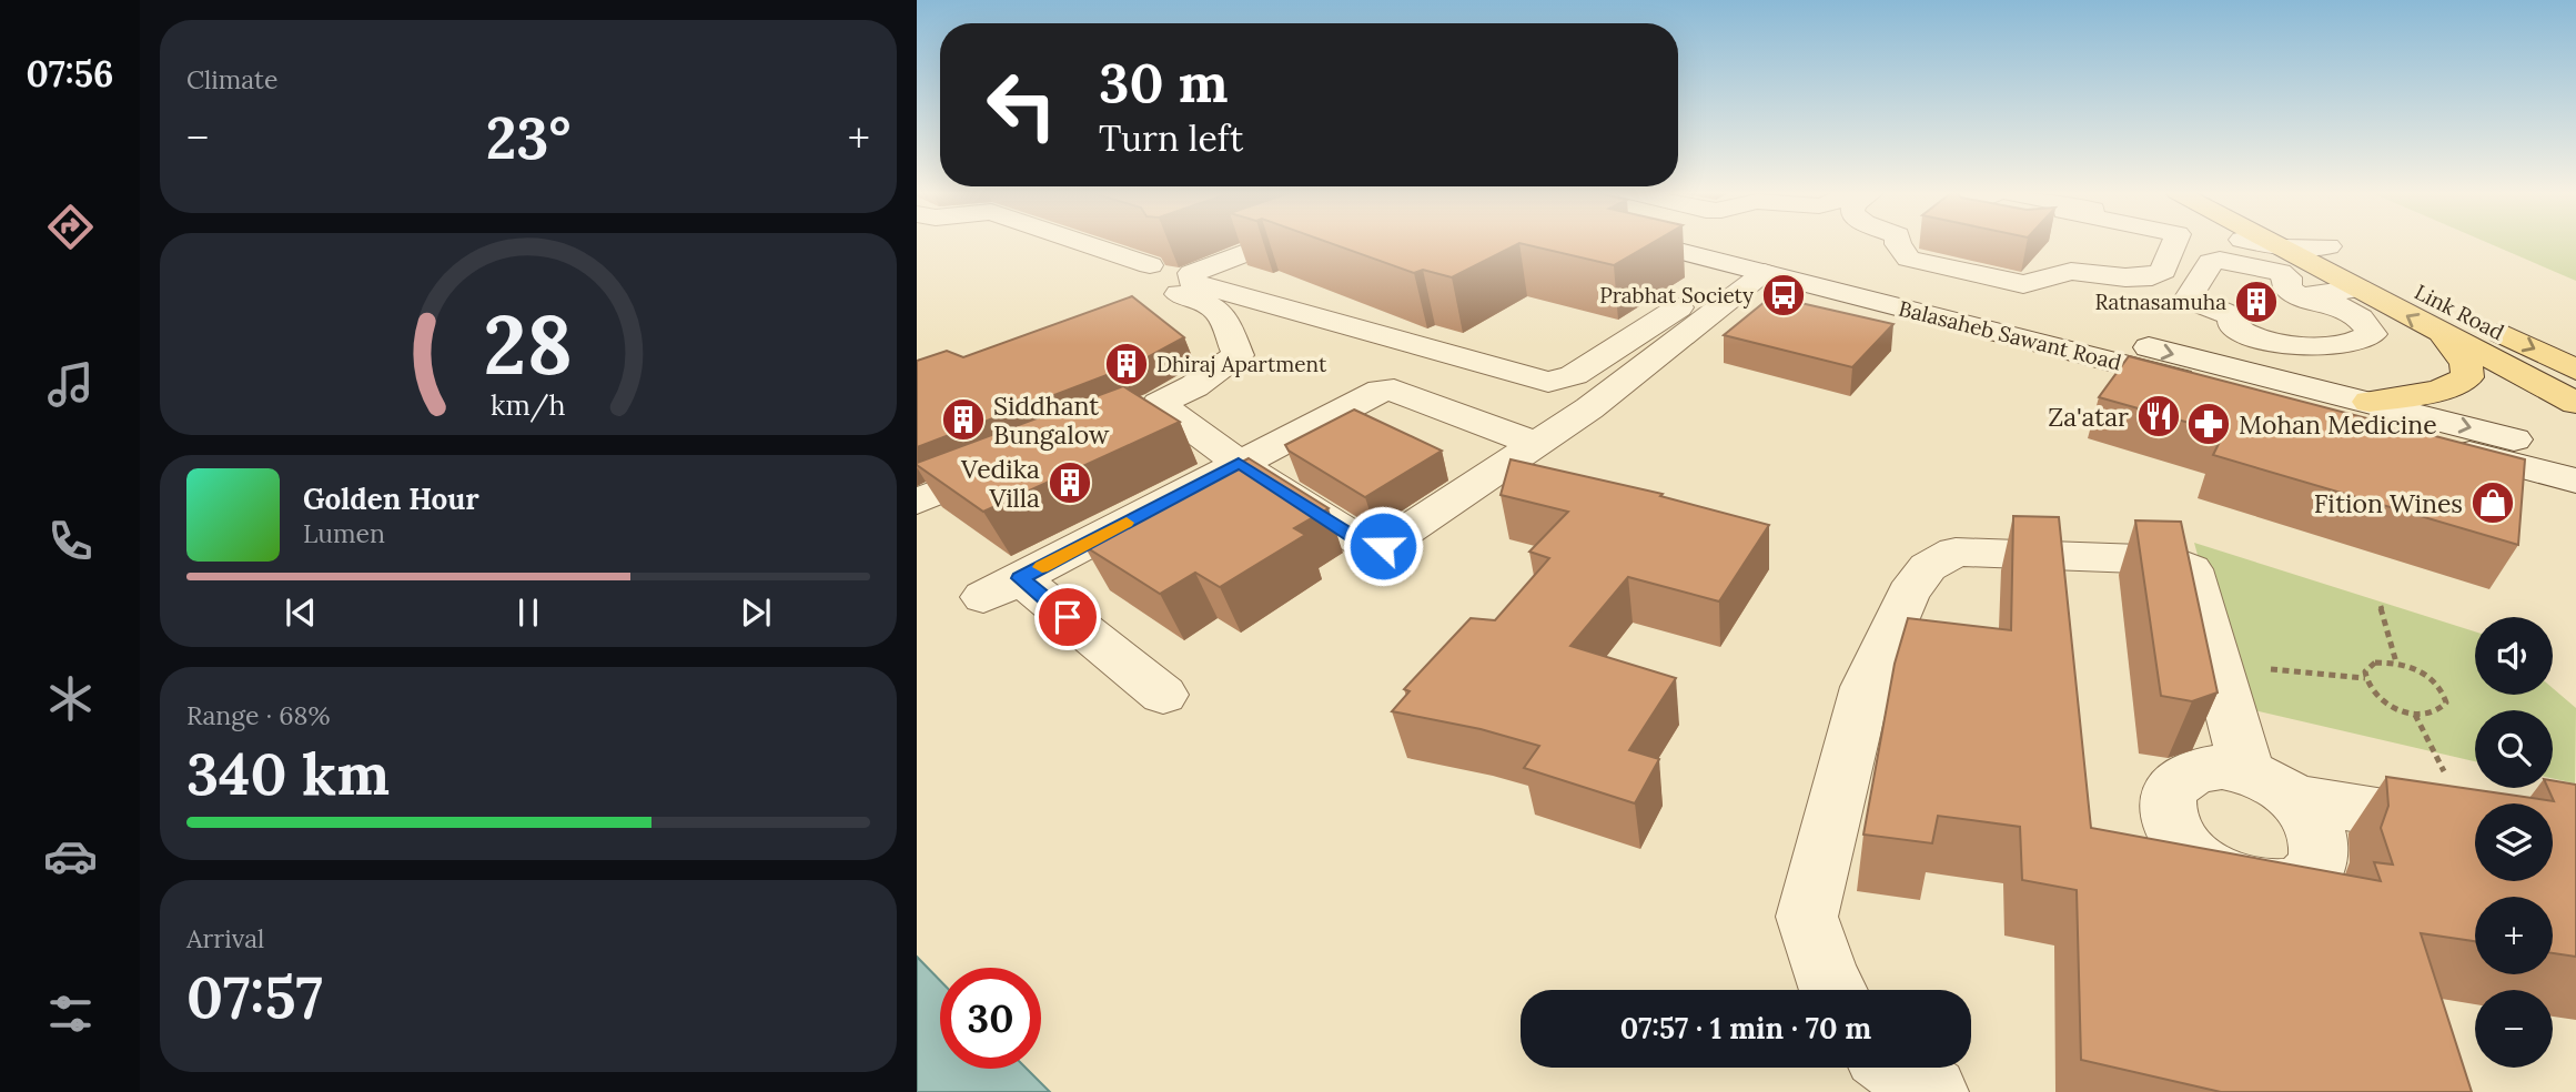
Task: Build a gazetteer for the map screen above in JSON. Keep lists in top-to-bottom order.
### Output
{
  "streets": {
    "main road": ["Link Road"],
    "street": ["Balasaheb Sawant Road"]
  },
  "places": {
    "bus stop": ["Prabhat Society"],
    "building": [
      "Ratnasamuha",
      "Dhiraj Apartment",
      "Siddhant Bungalow",
      "Vedika Villa"
    ],
    "restaurant": ["Za'atar"],
    "pharmacy": ["Mohan Medicine"],
    "shop": ["Fition Wines"]
  },
  "page": {
    "tabs": "07:56",
    "tile": [
      "Climate",
      ["Range · 68%", "340 km"],
      ["Arrival", "07:57"]
    ],
    "turn": ["30 m", "Turn left"],
    "heat": ["−", "23°", "+"],
    "song": ["Golden Hour", "Lumen"],
    "map_buttons": ["+", "−"],
    "limit": "30",
    "trip": "07:57 · 1 min · 70 m",
    "gauge": ["28", "km/h"]
  }
}
